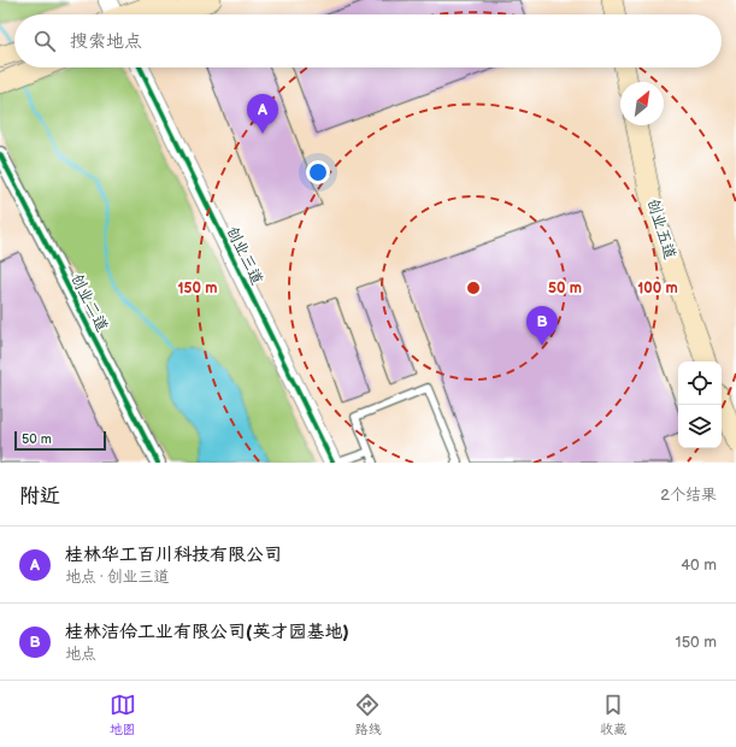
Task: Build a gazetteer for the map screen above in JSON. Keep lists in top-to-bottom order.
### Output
{
  "streets": {
    "main road": ["创业五道"],
    "street": ["创业三道", "创业二道"]
  },
  "scale_bar": "50 m",
  "north": "top right",
  "page": {
    "search": "搜索地点",
    "pins": ["A", "B"],
    "scale": "50 m",
    "heading": ["附近", "2个结果"],
    "list": [
      {
        "mark": "A",
        "name": "桂林华工百川科技有限公司",
        "note": "地点 · 创业三道",
        "value": "40 m"
      },
      {
        "mark": "B",
        "name": "桂林洁伶工业有限公司(英才园基地)",
        "note": "地点",
        "value": "150 m"
      }
    ],
    "nav": ["地图", "路线", "收藏"]
  },
  "rings": ["50 m", "100 m", "150 m"]
}
